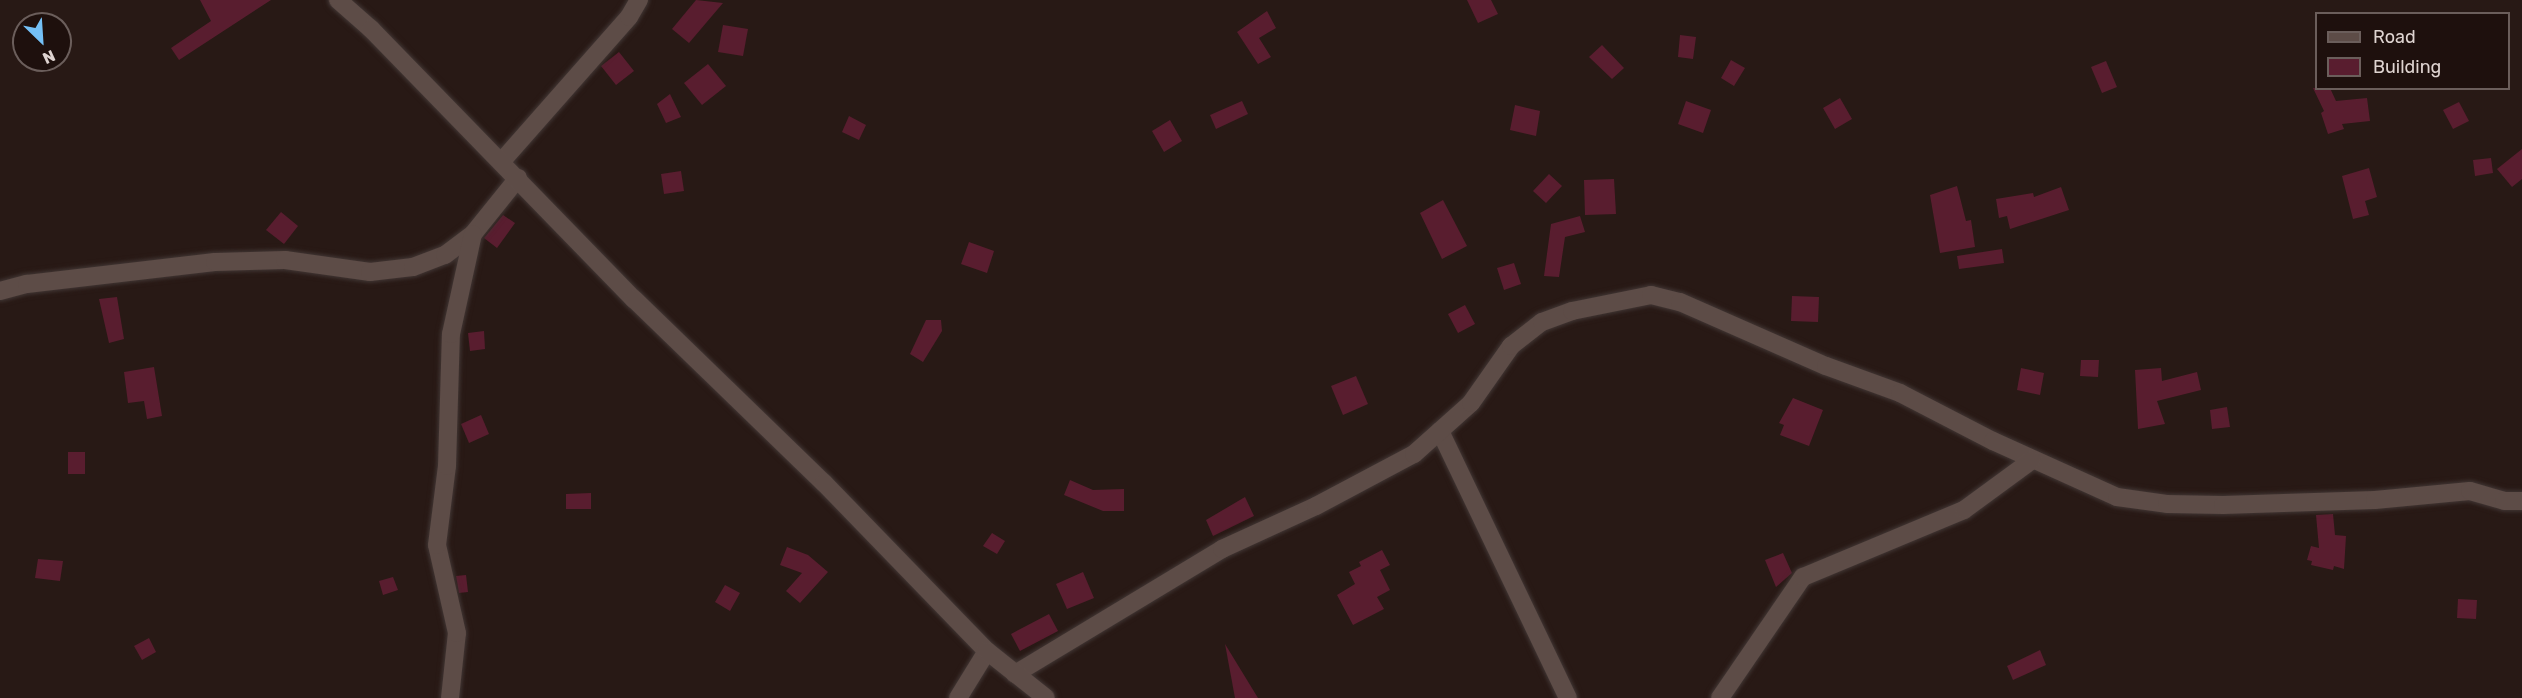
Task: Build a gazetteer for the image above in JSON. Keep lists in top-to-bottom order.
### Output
{
  "legend": ["Road", "Building"],
  "north": "bottom right"
}
